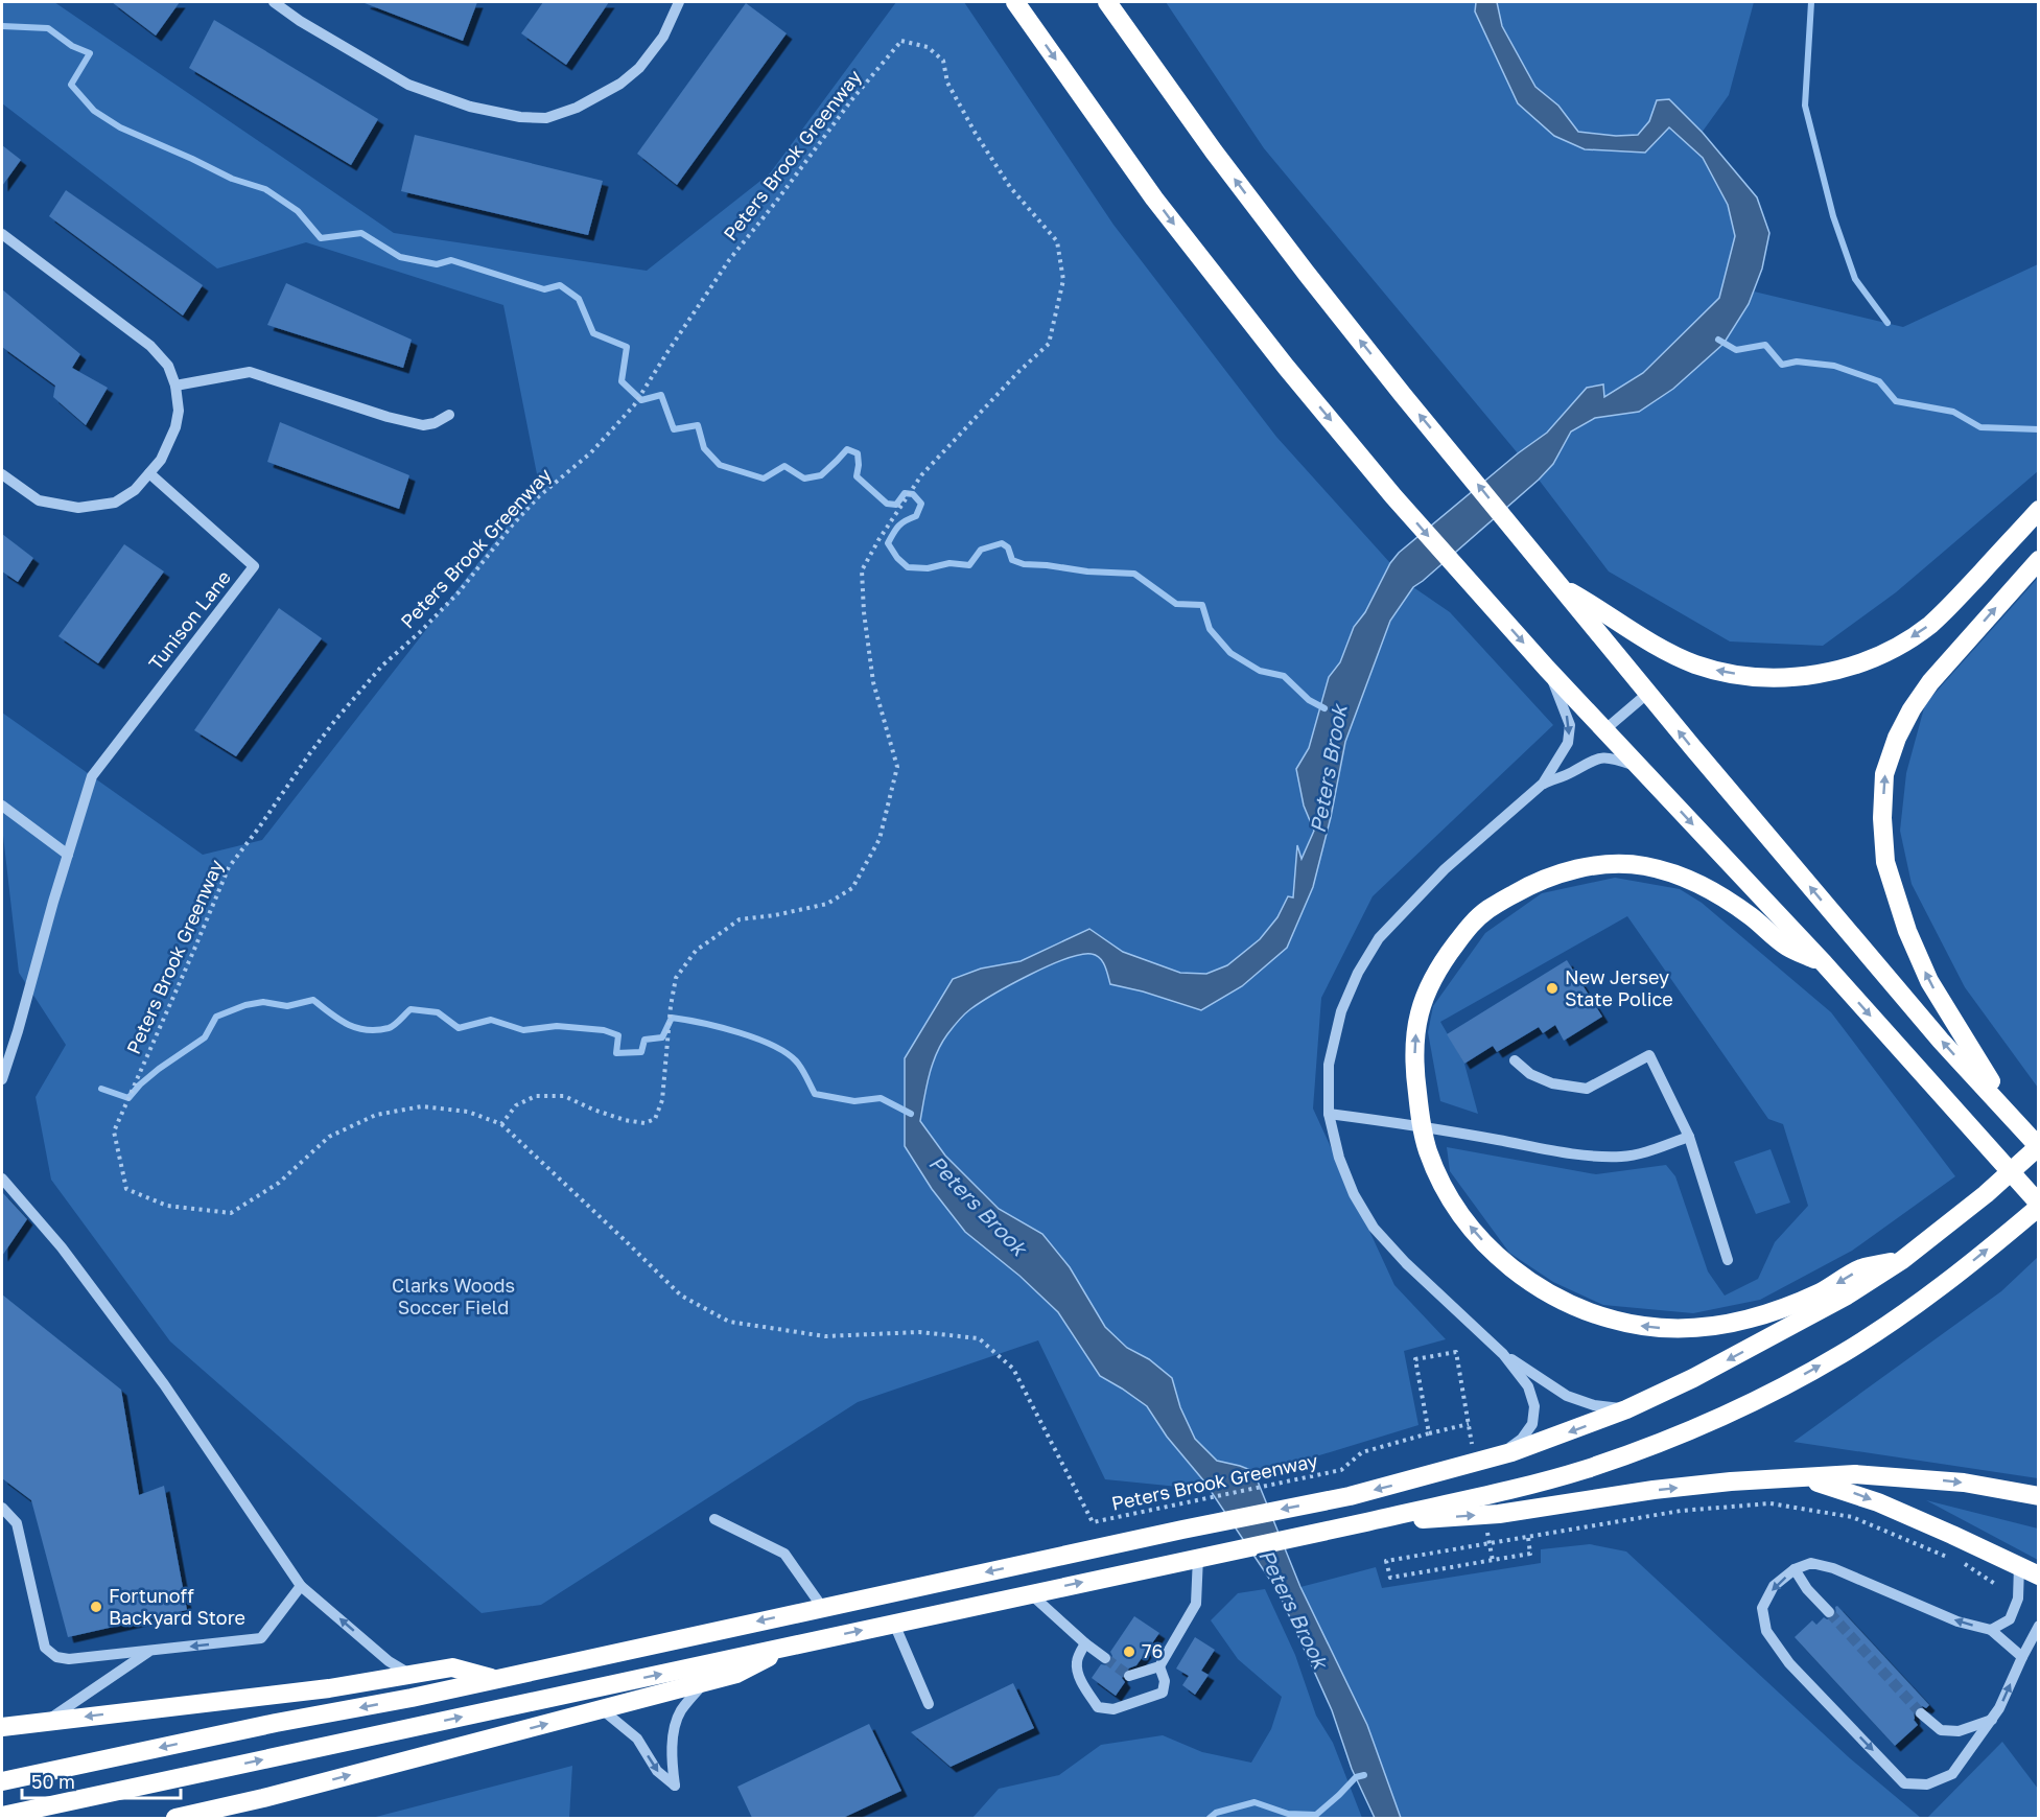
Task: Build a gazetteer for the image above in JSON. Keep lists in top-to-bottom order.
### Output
{
  "streets": {
    "street": ["Tunison Lane"],
    "path": ["Peters Brook Greenway"]
  },
  "water": ["Peters Brook"],
  "parks": ["Clarks Woods Soccer Field"],
  "places": ["New Jersey State Police", "Fortunoff Backyard Store", "76"],
  "scale_bar": "50 m"
}
